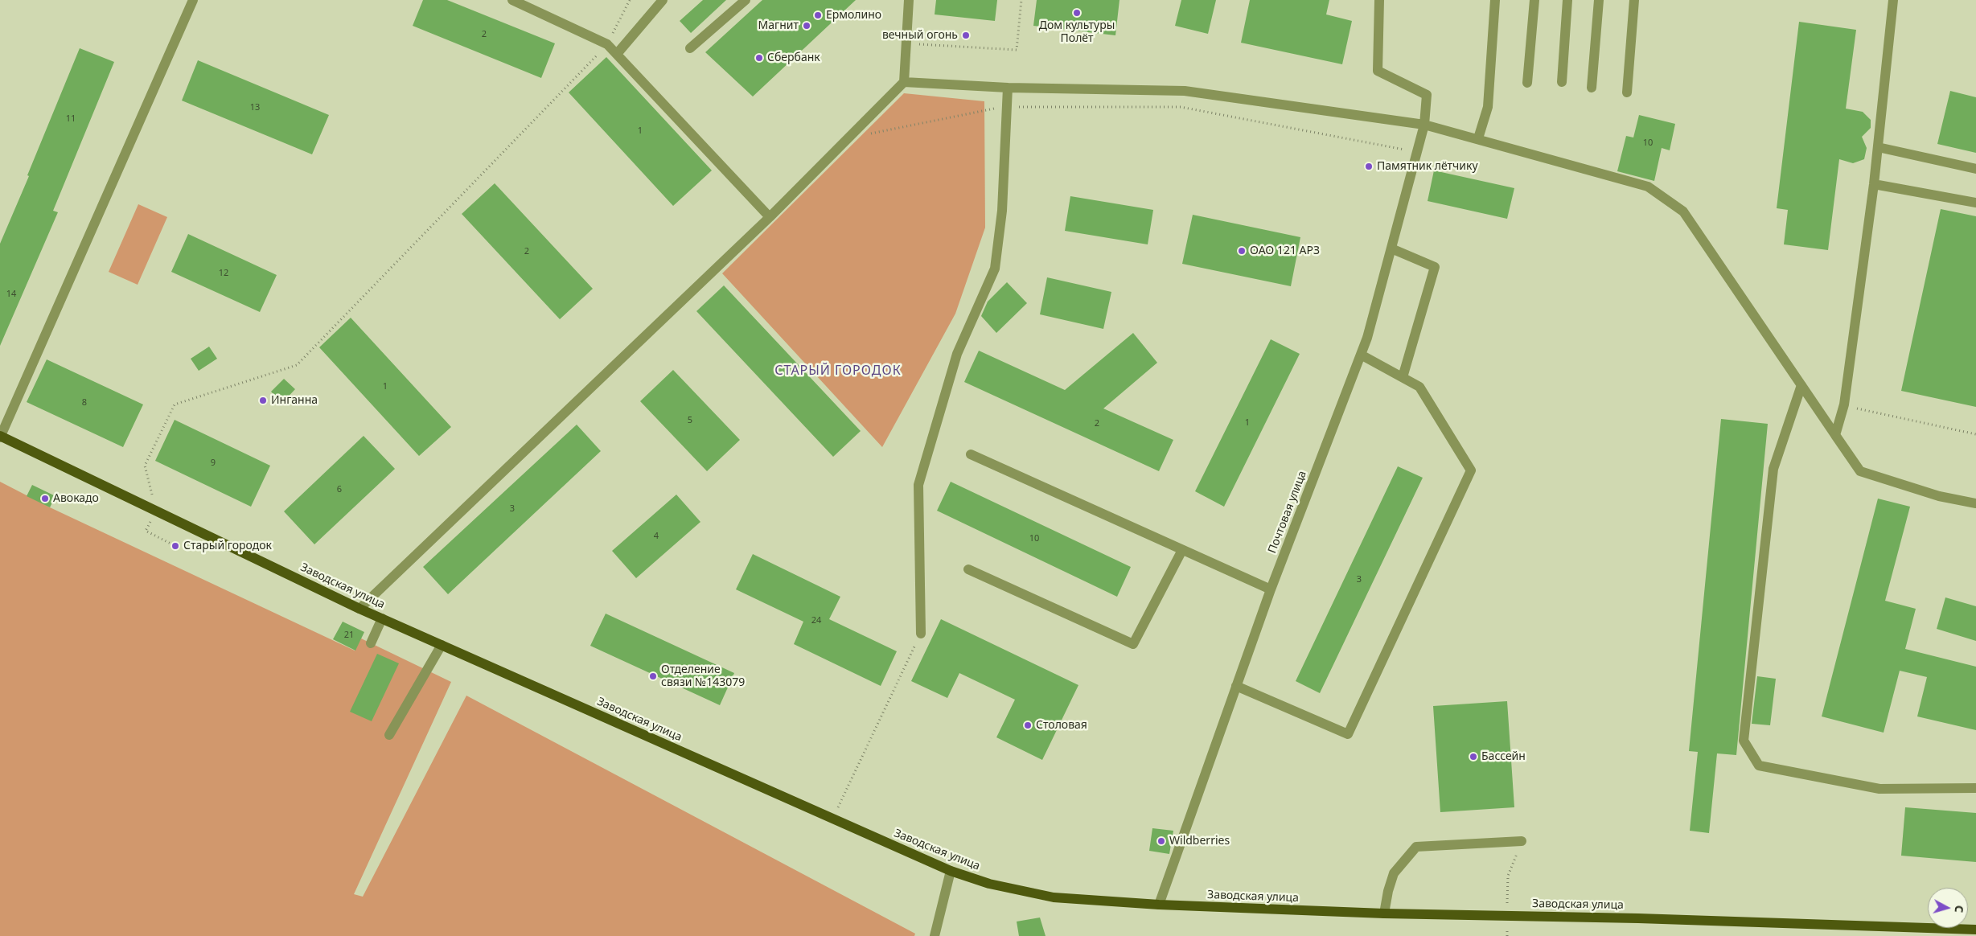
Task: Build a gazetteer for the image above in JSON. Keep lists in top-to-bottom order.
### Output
{
  "streets": {
    "main road": ["Заводская улица"],
    "street": ["Почтовая улица"]
  },
  "crossings": [
    ["Почтовая улица", "Заводская улица"]
  ],
  "districts": ["СТАРЫЙ ГОРОДОК"],
  "places": [
    "Дом культуры Полёт",
    "Ермолино",
    "Магнит",
    "вечный огонь",
    "Сбербанк",
    "Памятник лётчику",
    "OAO 121 АРЗ",
    "Инганна",
    "Авокадо",
    "Старый городок",
    "Отделение связи №143079",
    "Столовая",
    "Бассейн",
    "Wildberries"
  ],
  "house_numbers": [
    "2",
    "13",
    "11",
    "1",
    "10",
    "2",
    "12",
    "14",
    "1",
    "8",
    "5",
    "1",
    "2",
    "9",
    "6",
    "3",
    "4",
    "10",
    "3",
    "24",
    "21"
  ],
  "north": "right"
}
